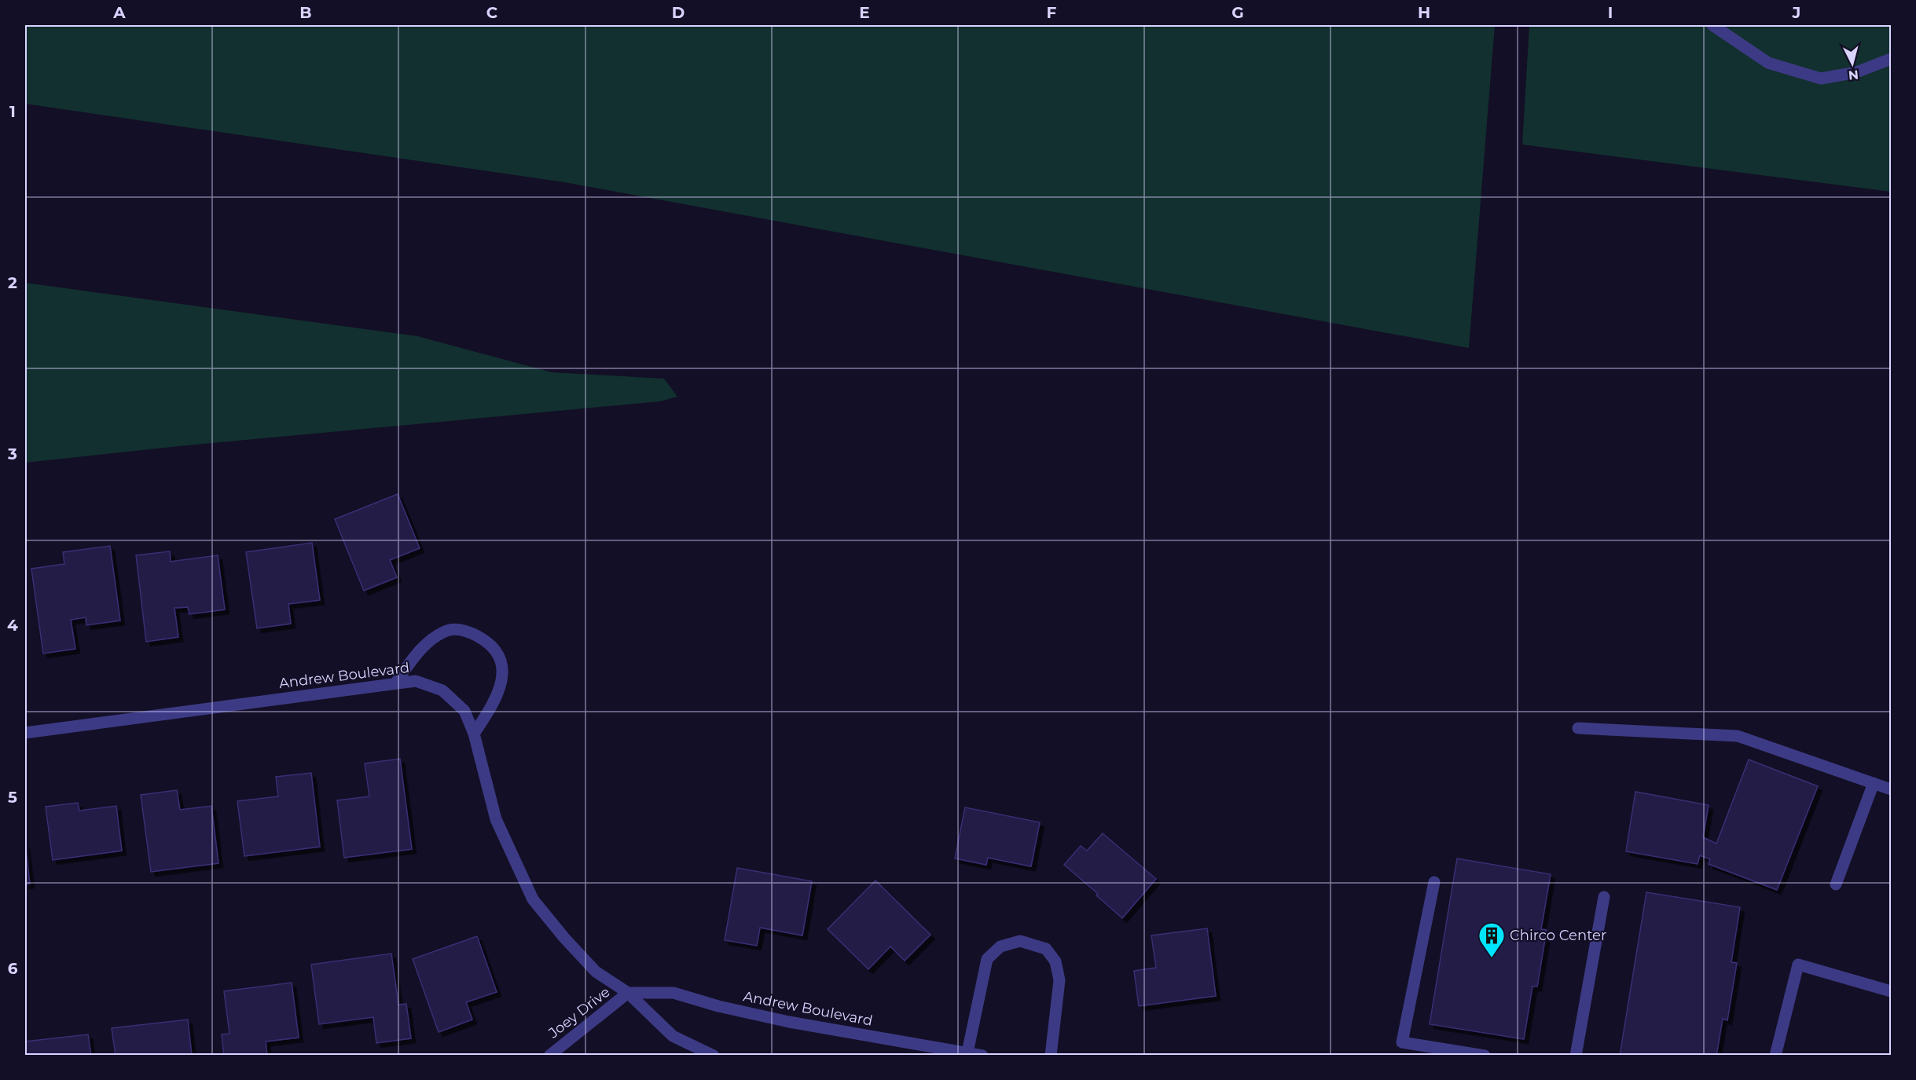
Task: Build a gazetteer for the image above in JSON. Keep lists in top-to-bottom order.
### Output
{
  "streets": {
    "street": ["Andrew Boulevard", "Joey Drive"]
  },
  "crossings": [
    ["Andrew Boulevard", "Joey Drive"]
  ],
  "places": {
    "building": ["Chirco Center"]
  },
  "north": "bottom",
  "grid": {
    "columns": [
      "A",
      "B",
      "C",
      "D",
      "E",
      "F",
      "G",
      "H",
      "I",
      "J"
    ],
    "rows": [
      "1",
      "2",
      "3",
      "4",
      "5",
      "6"
    ]
  }
}
